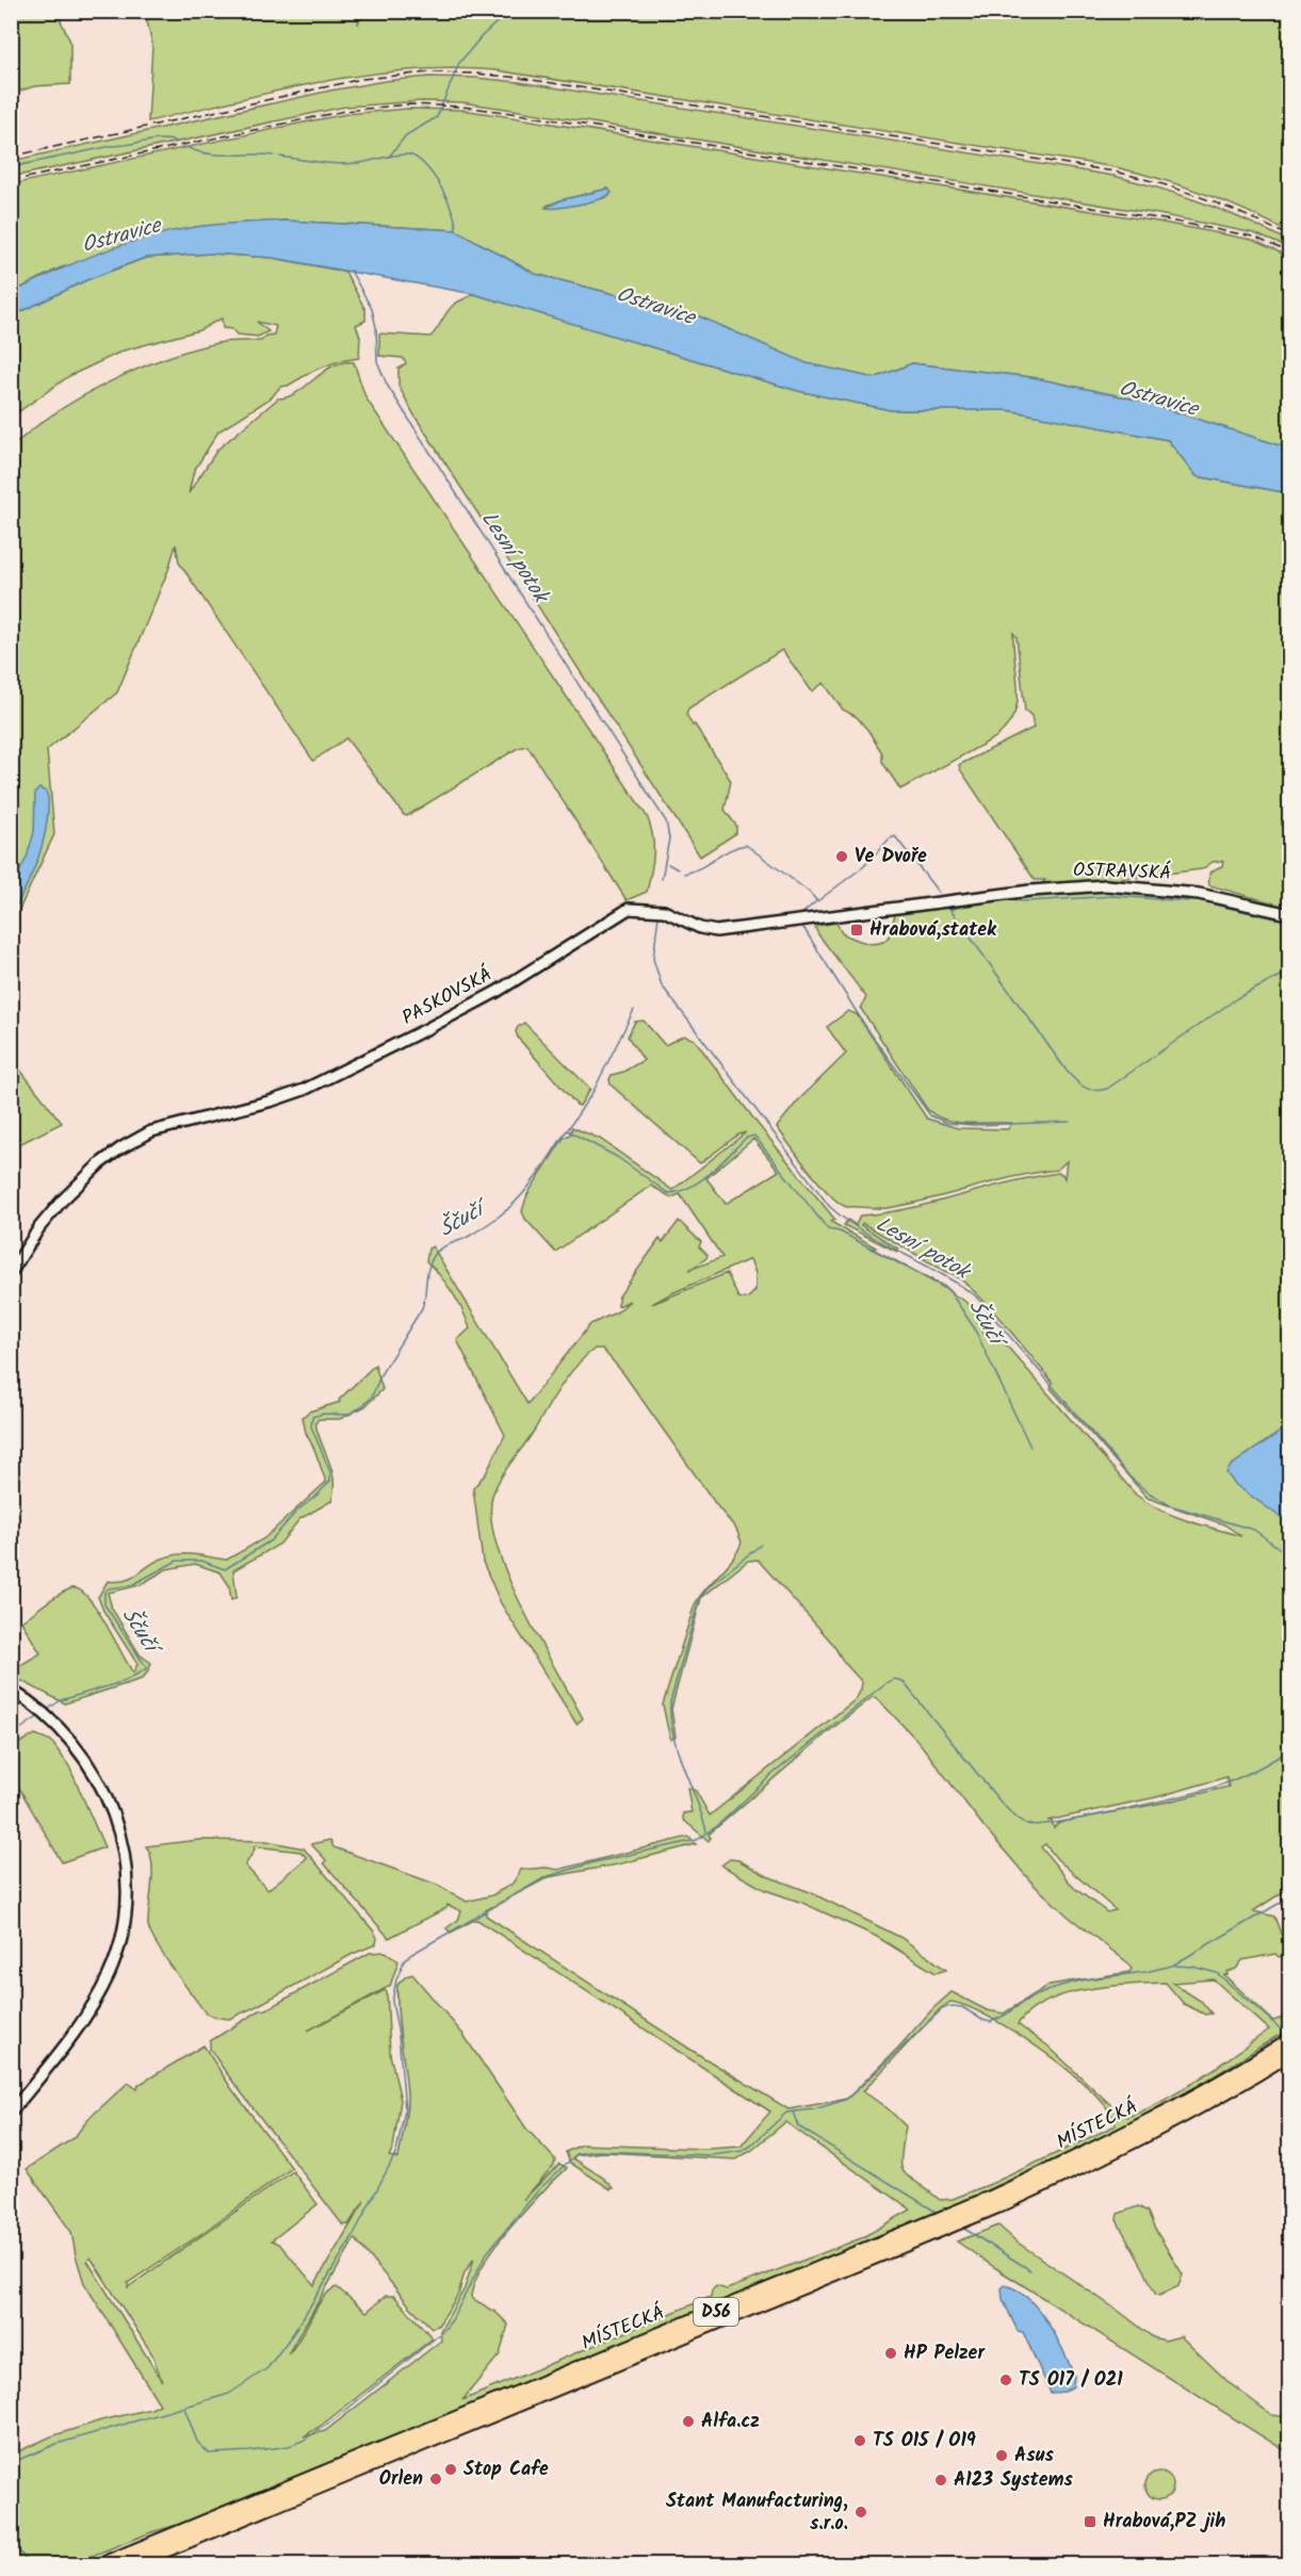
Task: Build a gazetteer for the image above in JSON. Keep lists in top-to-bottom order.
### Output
{
  "streets": {
    "highway": ["MÍSTECKÁ", "D56"],
    "street": ["OSTRAVSKÁ", "PASKOVSKÁ"]
  },
  "crossings": [
    ["OSTRAVSKÁ", "PASKOVSKÁ"]
  ],
  "water": ["Ostravice", "Lesní potok", "Ščučí"],
  "places": {
    "other": [
      "Ve Dvoře",
      "HP Pelzer",
      "TS O17 / O21",
      "Alfa.cz",
      "TS O15 / O19",
      "Asus",
      "Stop Cafe",
      "Orlen",
      "A123 Systems",
      "Stant Manufacturing, s.r.o."
    ],
    "transit": ["Hrabová,statek", "Hrabová,PZ jih"]
  }
}
